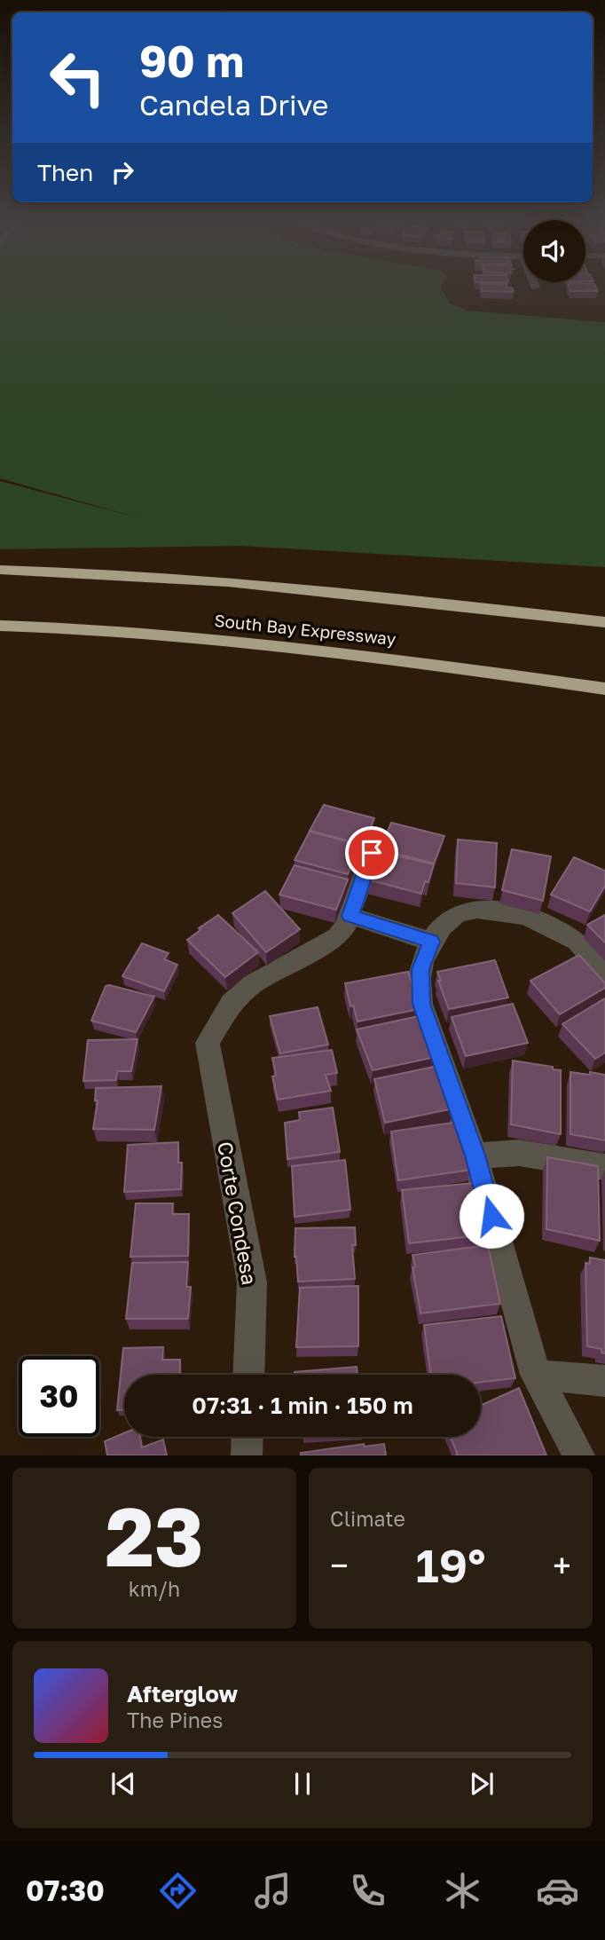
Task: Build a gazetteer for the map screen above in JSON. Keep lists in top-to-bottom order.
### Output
{
  "streets": {
    "highway": ["South Bay Expressway"],
    "street": ["Corte Condesa"]
  },
  "page": {
    "turn": ["90 m", "Candela Drive"],
    "then": "Then",
    "limit": "30",
    "trip": "07:31 · 1 min · 150 m",
    "tile": [
      ["23", "km/h"],
      "Climate"
    ],
    "heat": ["−", "19°", "+"],
    "song": ["Afterglow", "The Pines"],
    "tabs": "07:30"
  }
}
